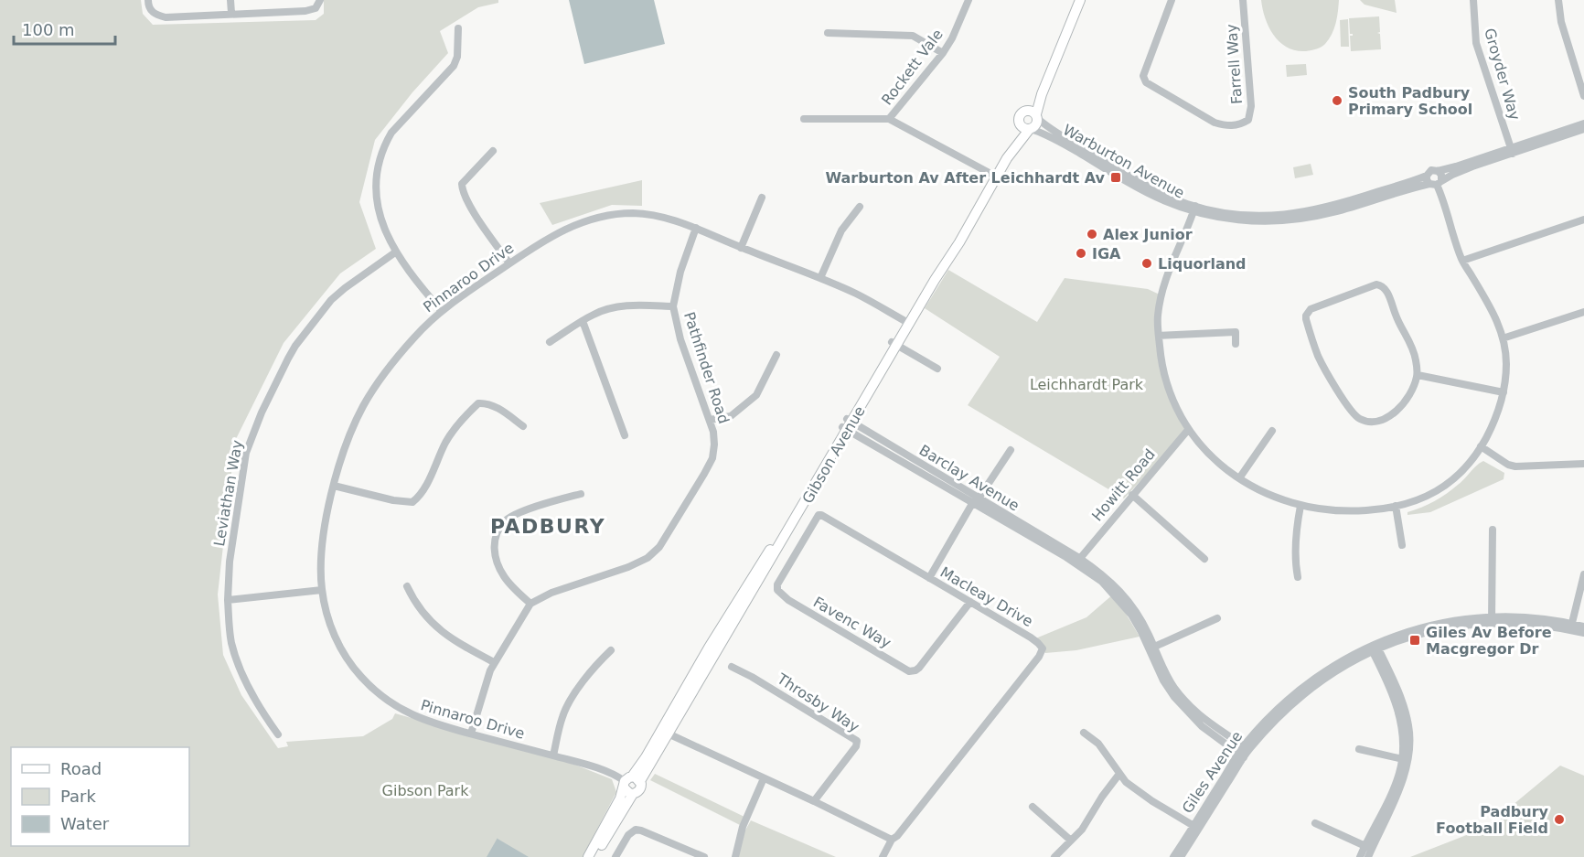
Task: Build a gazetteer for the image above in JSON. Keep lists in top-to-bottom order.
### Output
{
  "streets": {
    "main road": ["Gibson Avenue"],
    "street": [
      "Farrell Way",
      "Rockett Vale",
      "Groyder Way",
      "Warburton Avenue",
      "Pinnaroo Drive",
      "Pathfinder Road",
      "Barclay Avenue",
      "Howitt Road",
      "Leviathan Way",
      "Macleay Drive",
      "Favenc Way",
      "Throsby Way",
      "Giles Avenue"
    ]
  },
  "crossings": [
    ["Groyder Way", "Warburton Avenue"],
    ["Warburton Avenue", "Gibson Avenue"],
    ["Pinnaroo Drive", "Pathfinder Road"],
    ["Pinnaroo Drive", "Gibson Avenue"],
    ["Gibson Avenue", "Barclay Avenue"],
    ["Barclay Avenue", "Howitt Road"],
    ["Barclay Avenue", "Giles Avenue"],
    ["Macleay Drive", "Favenc Way"]
  ],
  "districts": ["PADBURY"],
  "parks": ["Leichhardt Park", "Gibson Park"],
  "places": {
    "other": [
      "South Padbury Primary School",
      "Alex Junior",
      "IGA",
      "Liquorland",
      "Padbury Football Field"
    ],
    "transit": ["Warburton Av After Leichhardt Av", "Giles Av Before Macgregor Dr"]
  },
  "legend": ["Road", "Park", "Water"],
  "scale_bar": "100 m"
}
